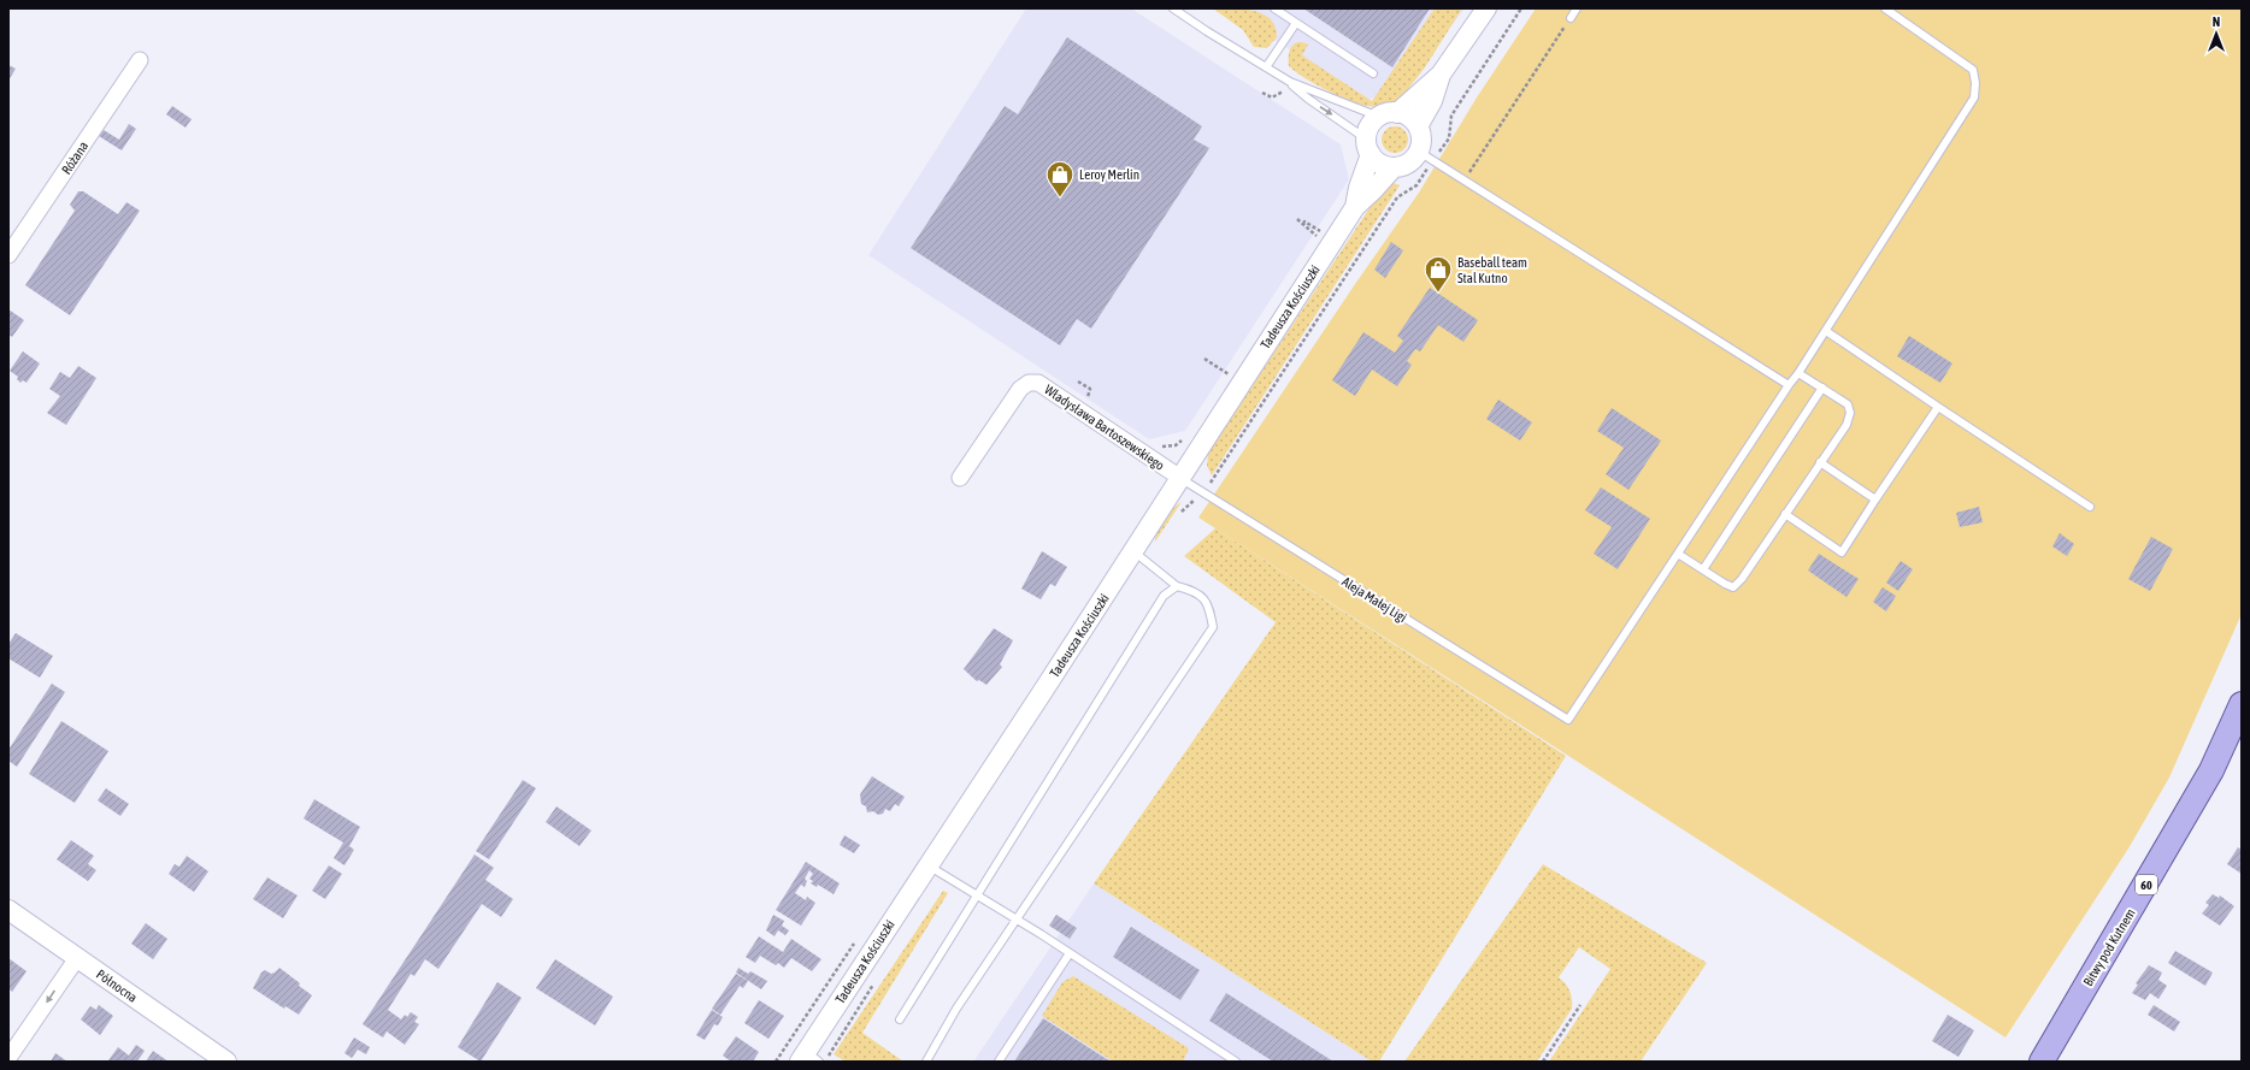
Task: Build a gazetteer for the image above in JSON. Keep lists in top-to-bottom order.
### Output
{
  "streets": {
    "main road": ["60", "Bitwy pod Kutnem"],
    "street": [
      "Różana",
      "Tadeusza Kościuszki",
      "Władysława Bartoszewskiego",
      "Północna"
    ],
    "lane": ["Aleja Małej Ligi"]
  },
  "crossings": [
    ["Tadeusza Kościuszki", "Władysława Bartoszewskiego"],
    ["Tadeusza Kościuszki", "Aleja Małej Ligi"],
    ["Władysława Bartoszewskiego", "Aleja Małej Ligi"]
  ],
  "places": {
    "shop": ["Leroy Merlin", "Baseball team Stal Kutno"]
  },
  "north": "top"
}
